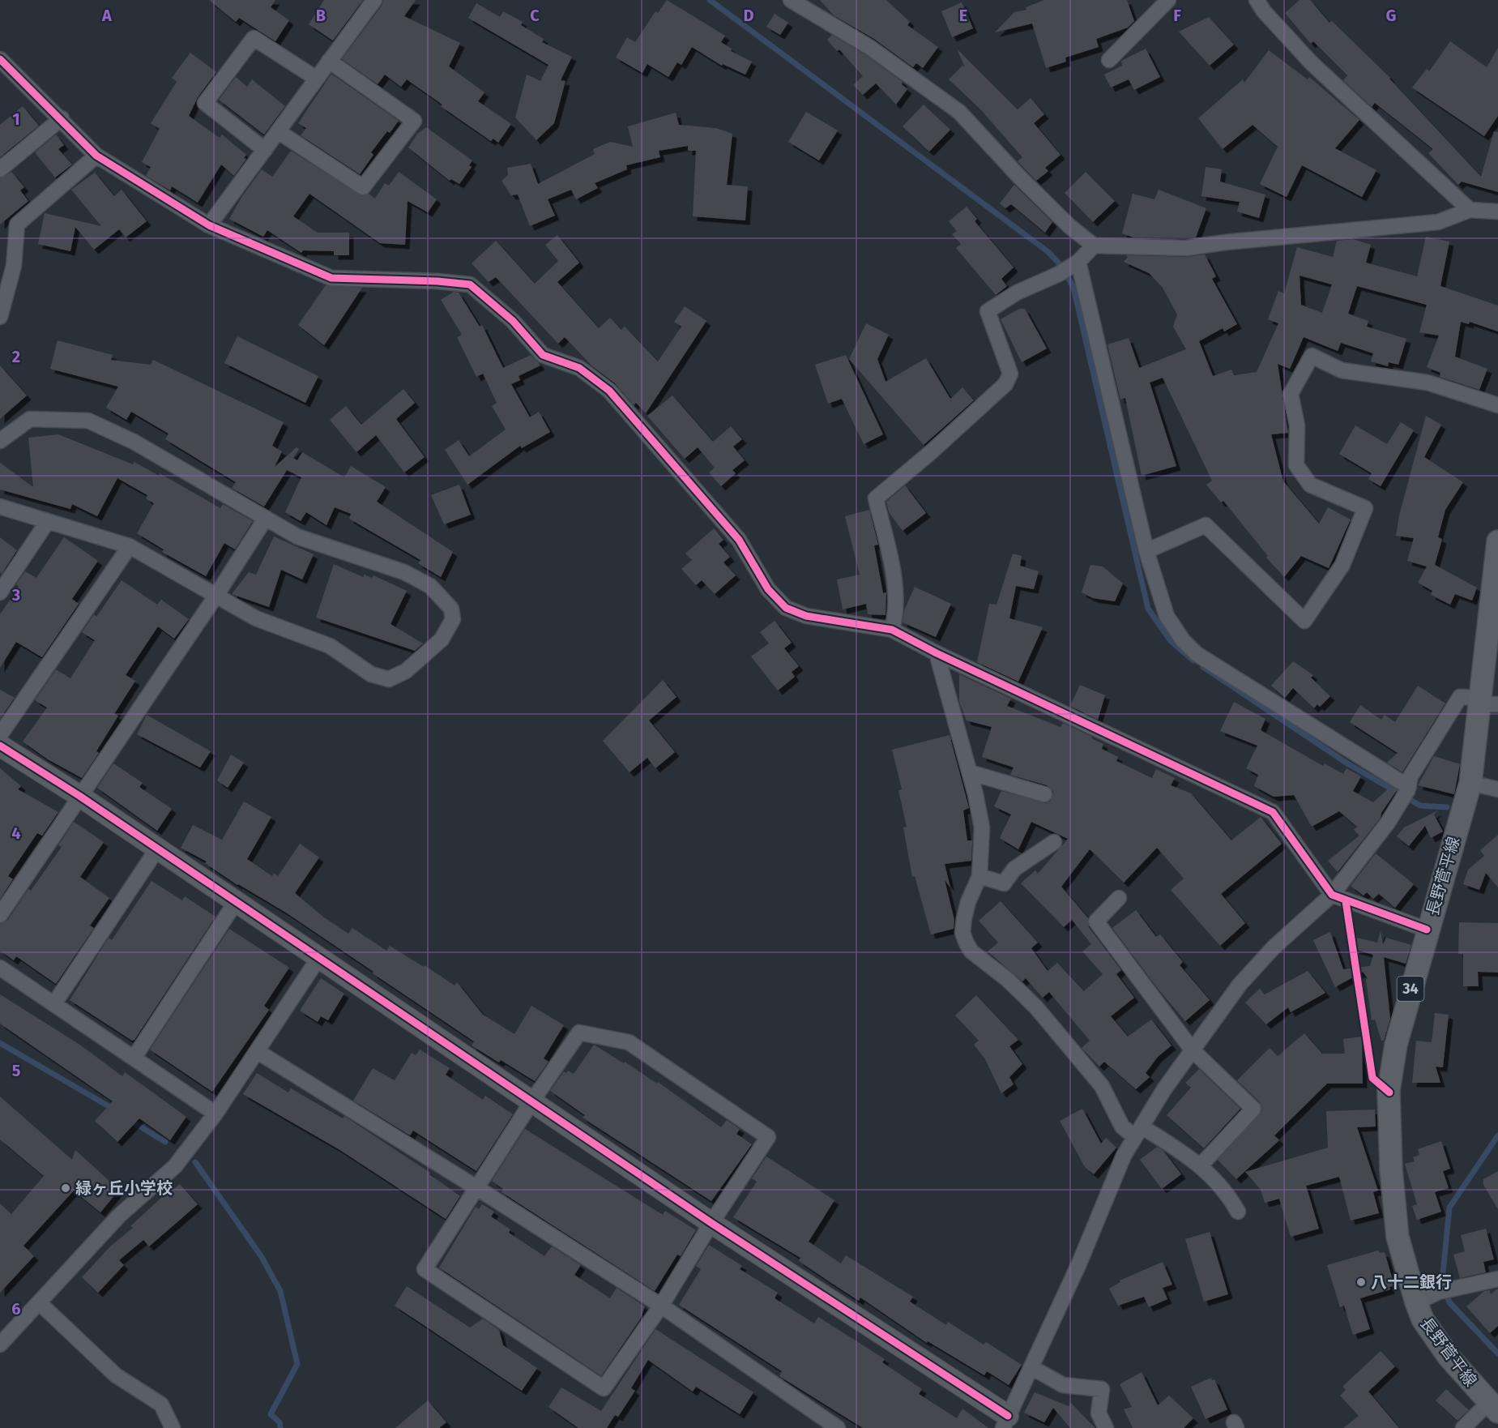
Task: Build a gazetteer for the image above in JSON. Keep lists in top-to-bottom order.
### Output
{
  "streets": {
    "main road": ["長野菅平線", "34"]
  },
  "places": ["緑ヶ丘小学校", "八十二銀行"],
  "grid": {
    "columns": [
      "A",
      "B",
      "C",
      "D",
      "E",
      "F",
      "G"
    ],
    "rows": [
      "1",
      "2",
      "3",
      "4",
      "5",
      "6"
    ]
  }
}
